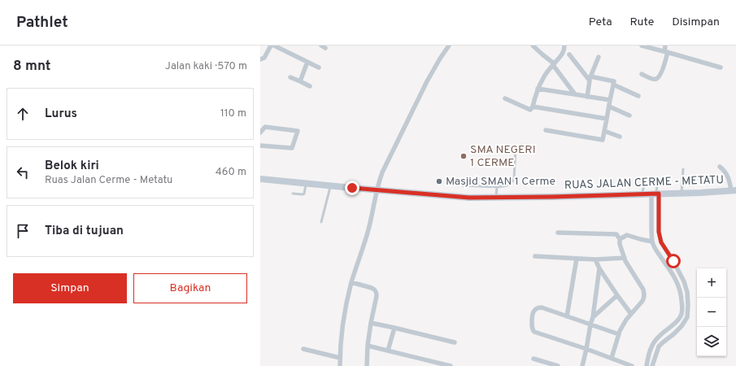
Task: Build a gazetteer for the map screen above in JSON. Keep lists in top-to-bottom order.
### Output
{
  "streets": {
    "main road": ["RUAS JALAN CERME - METATU"]
  },
  "places": ["SMA NEGERI 1 CERME", "Masjid SMAN 1 Cerme"],
  "page": {
    "header": "Pathlet",
    "nav": ["Peta", "Rute", "Disimpan"],
    "heading": ["8 mnt", "Jalan kaki · 570 m"],
    "list": [
      ["Lurus", "110 m"],
      ["Belok kiri", "Ruas Jalan Cerme - Metatu", "460 m"],
      "Tiba di tujuan"
    ],
    "buttons": ["Simpan", "Bagikan"],
    "map_buttons": ["+", "−"]
  }
}
